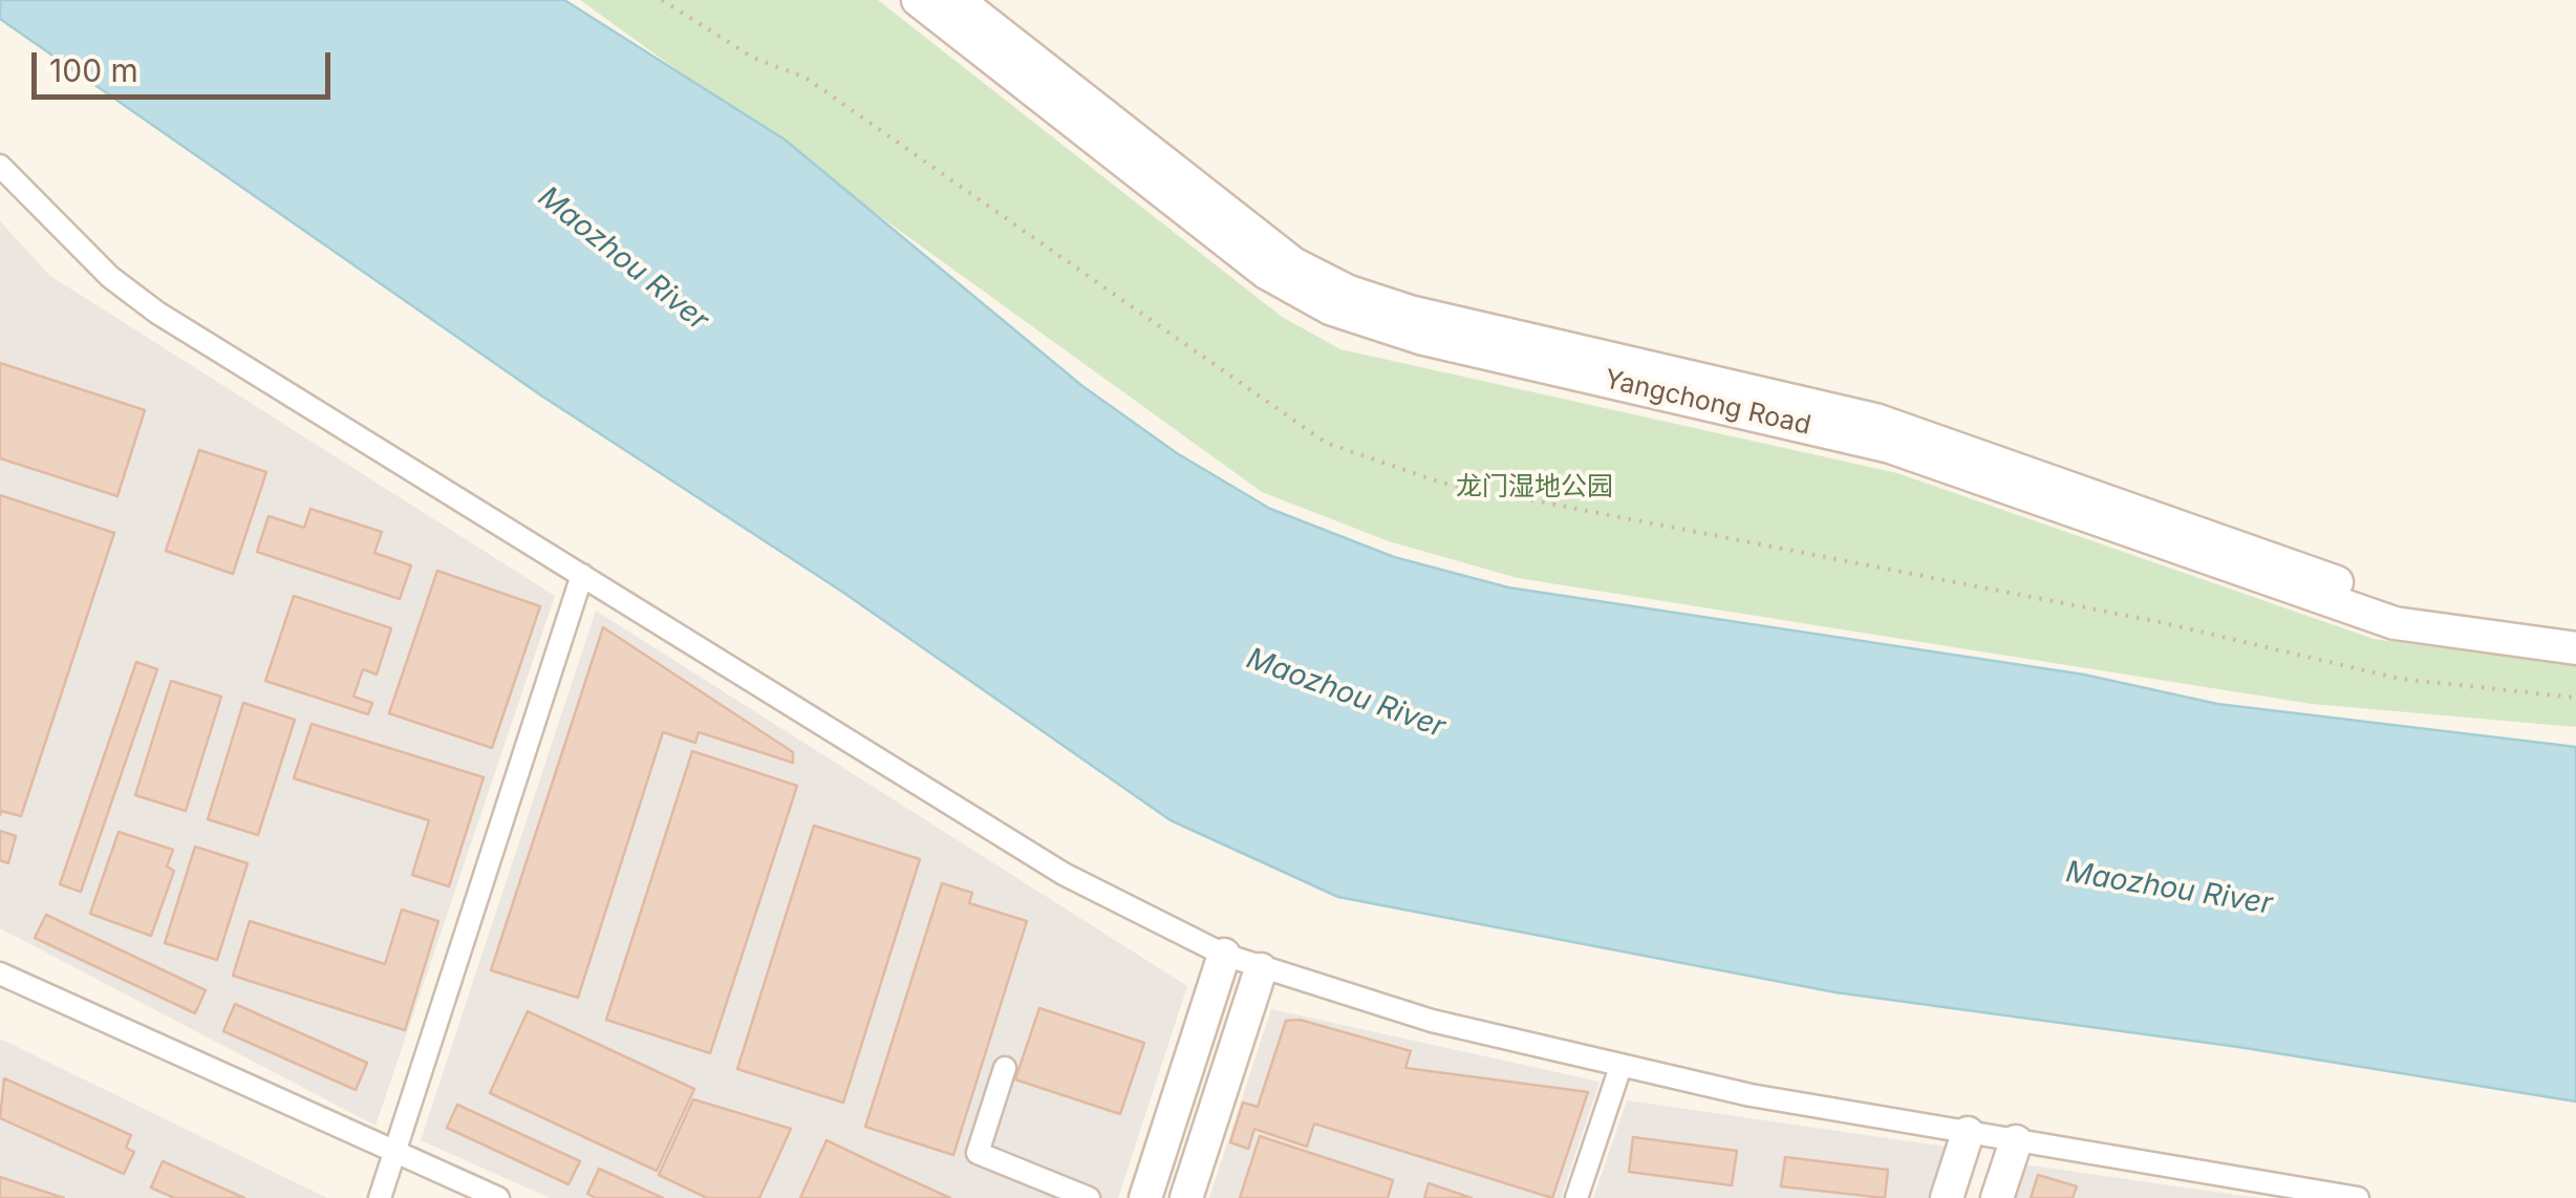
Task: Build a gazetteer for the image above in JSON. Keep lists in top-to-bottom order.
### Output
{
  "streets": {
    "street": ["Yangchong Road"]
  },
  "water": ["Maozhou River"],
  "parks": ["龙门湿地公园"],
  "scale_bar": "100 m"
}
